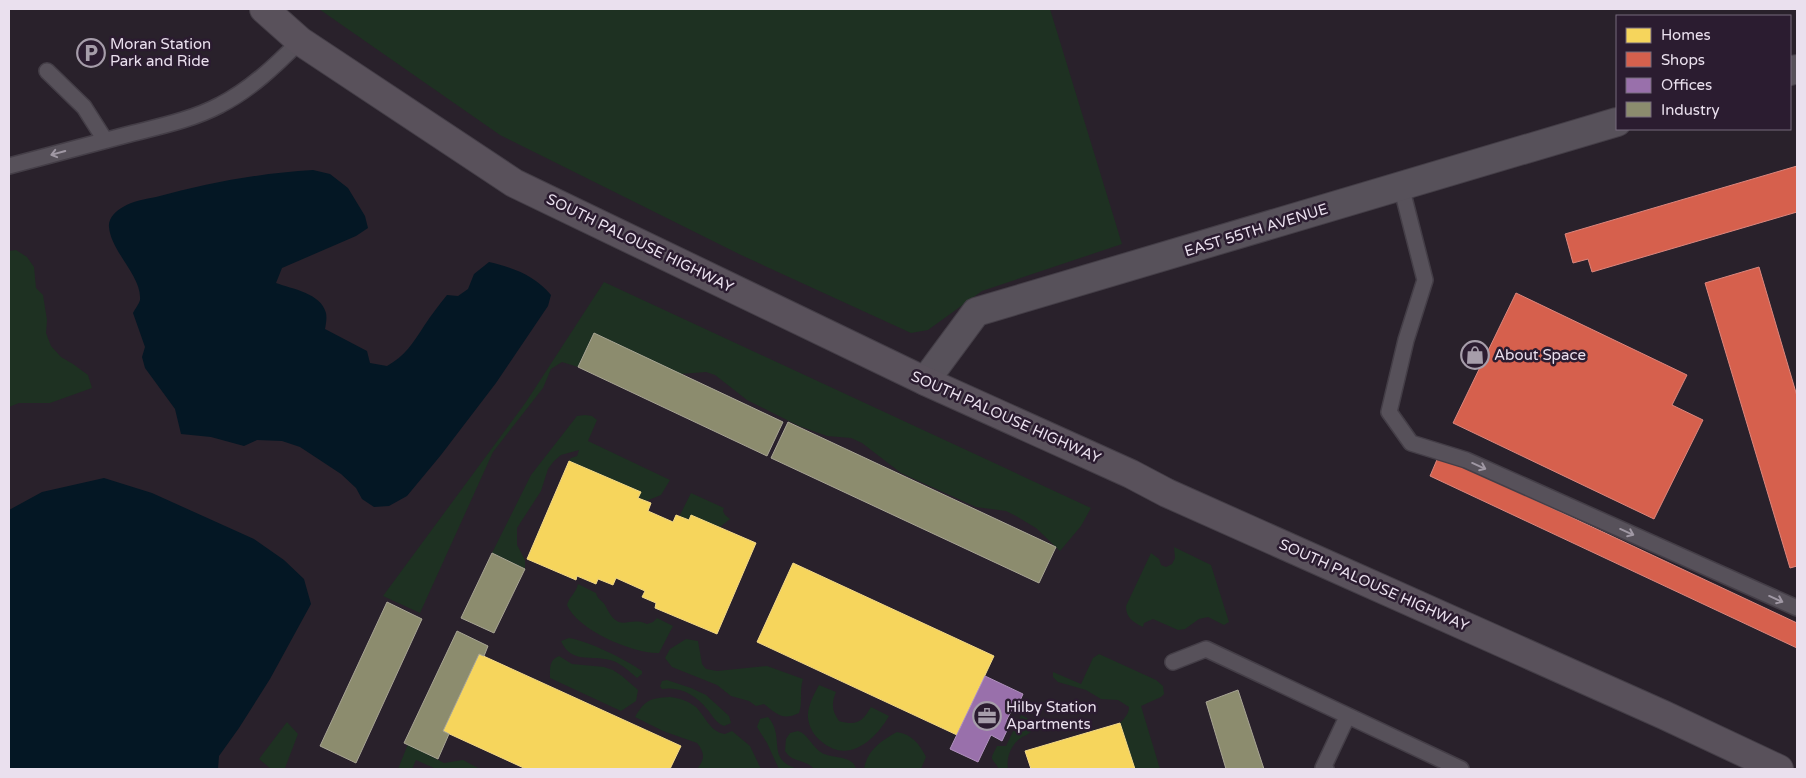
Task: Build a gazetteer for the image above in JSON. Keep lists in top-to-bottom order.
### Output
{
  "streets": {
    "main road": ["SOUTH PALOUSE HIGHWAY"],
    "street": ["EAST 55TH AVENUE"]
  },
  "crossings": [
    ["EAST 55TH AVENUE", "SOUTH PALOUSE HIGHWAY"]
  ],
  "places": {
    "parking": ["Moran Station Park and Ride"],
    "shop": ["About Space"],
    "office": ["Hilby Station Apartments"]
  },
  "legend": [
    "Homes",
    "Shops",
    "Offices",
    "Industry"
  ]
}
